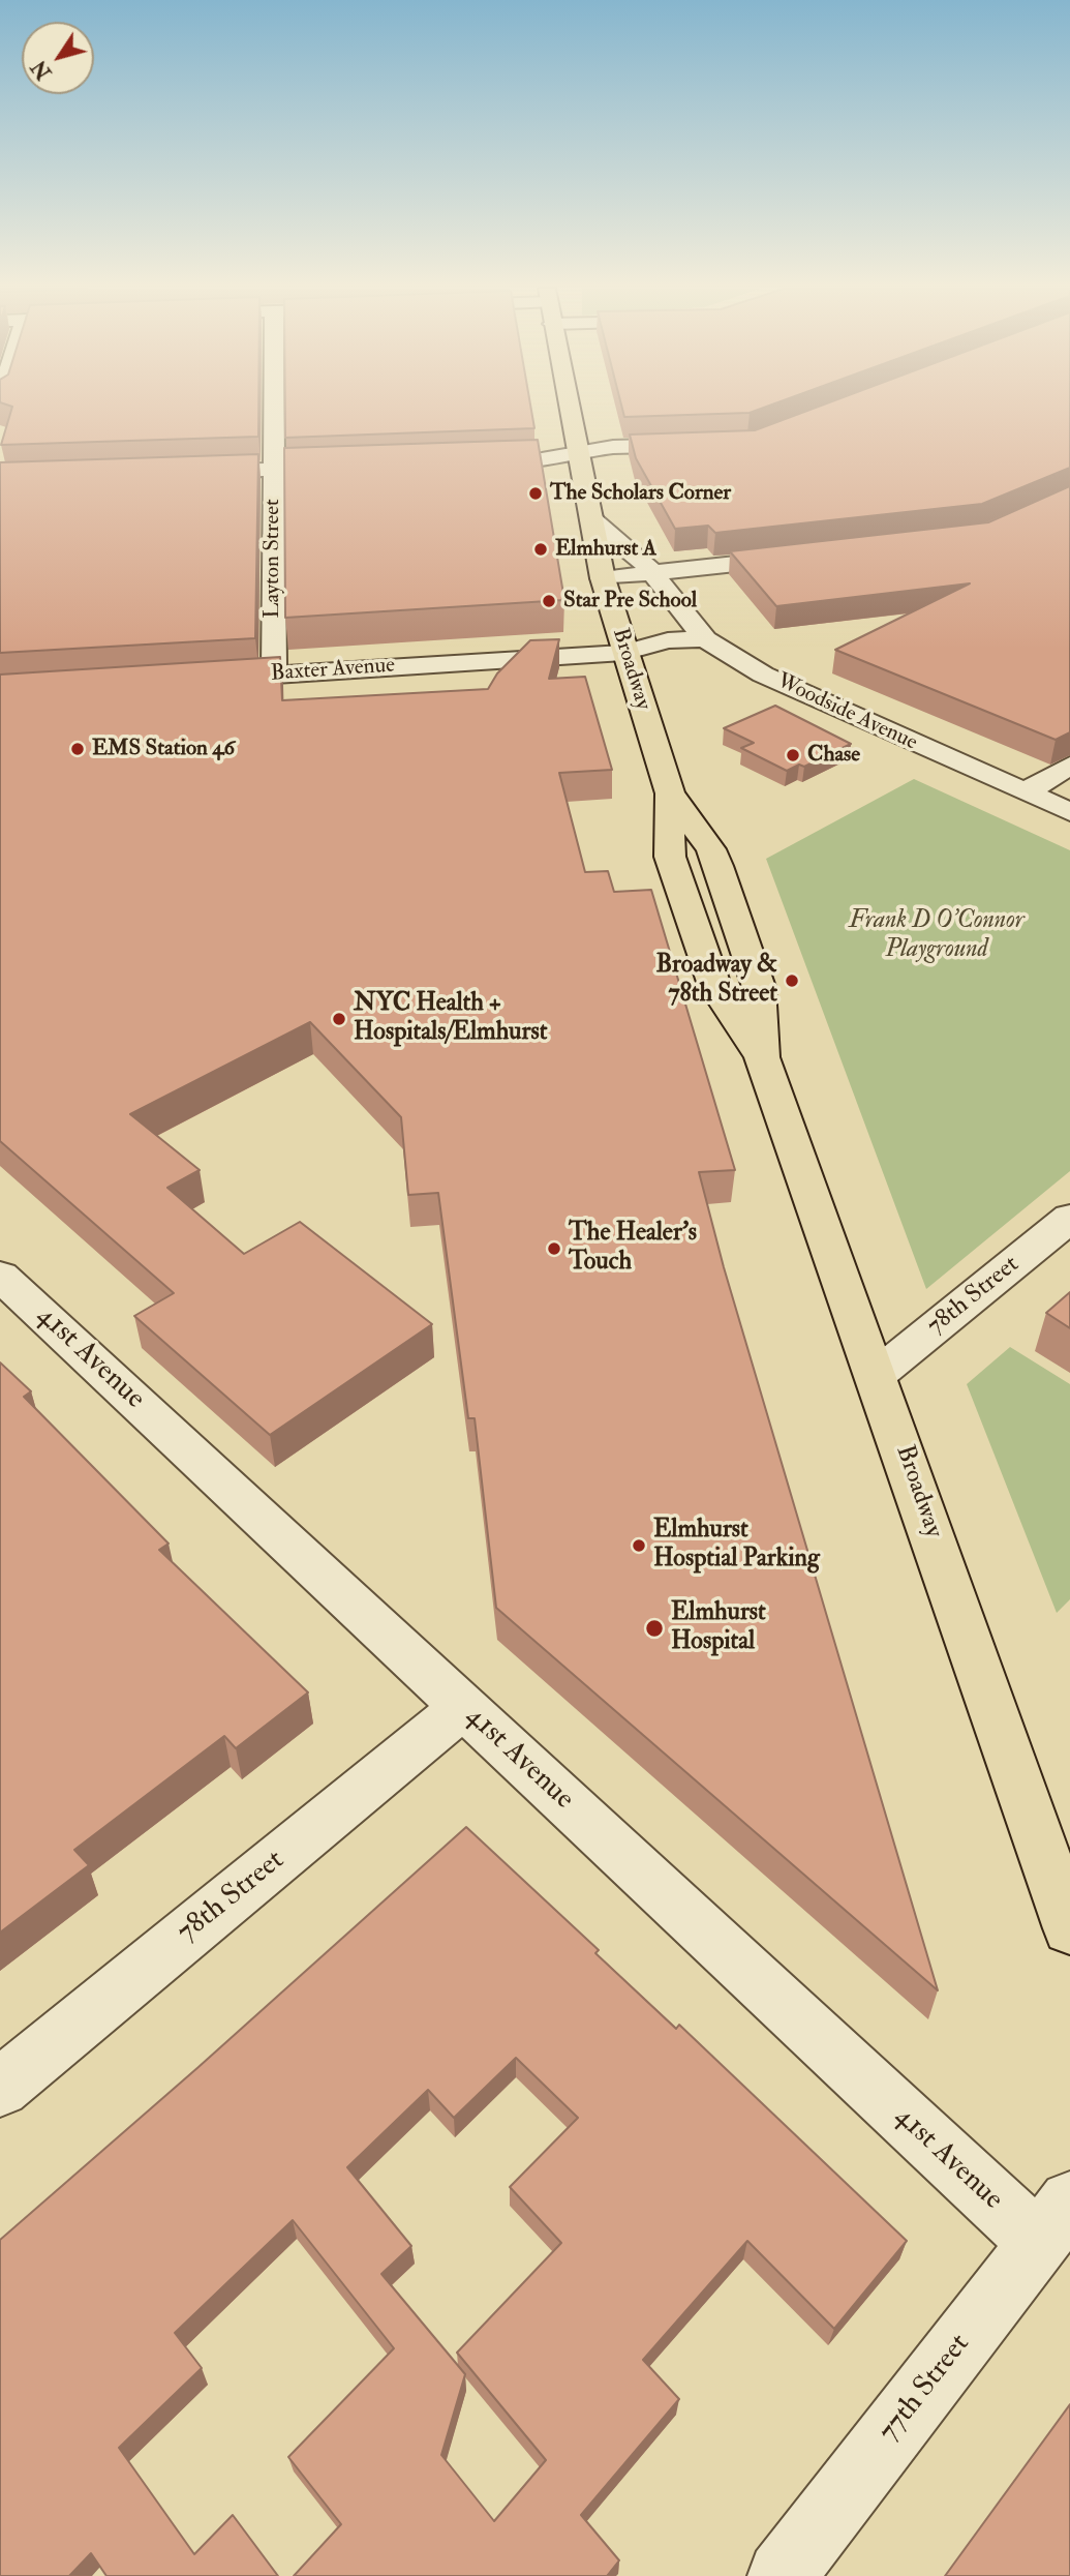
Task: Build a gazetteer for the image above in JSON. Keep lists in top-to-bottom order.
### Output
{
  "streets": {
    "main road": ["Broadway"],
    "street": [
      "Layton Street",
      "Baxter Avenue",
      "Woodside Avenue",
      "78th Street",
      "41st Avenue",
      "77th Street"
    ]
  },
  "crossings": [
    ["Layton Street", "Baxter Avenue"],
    ["Broadway", "Baxter Avenue"],
    ["Broadway", "78th Street"],
    ["78th Street", "41st Avenue"],
    ["41st Avenue", "77th Street"]
  ],
  "parks": ["Frank D O'Connor Playground"],
  "places": [
    "The Scholars Corner",
    "Elmhurst A",
    "Star Pre School",
    "EMS Station 46",
    "Chase",
    "Broadway & 78th Street",
    "NYC Health + Hospitals/Elmhurst",
    "The Healer’s Touch",
    "Elmhurst Hosptial Parking",
    "Elmhurst Hospital"
  ],
  "north": "bottom left"
}
